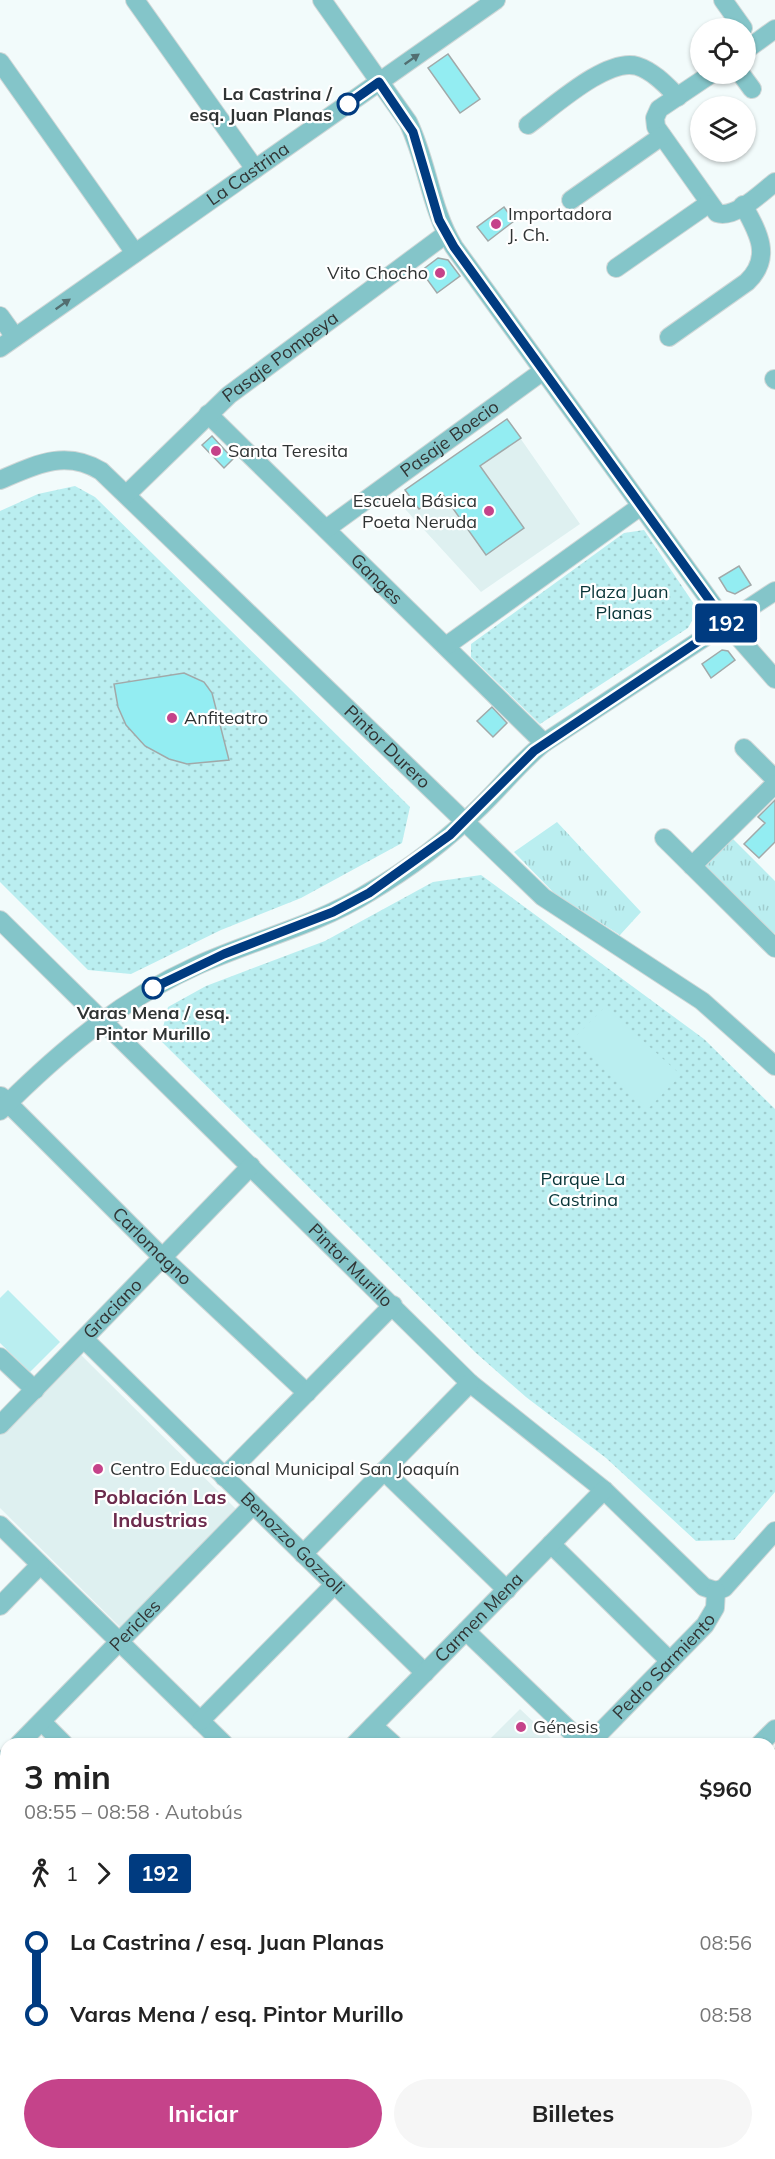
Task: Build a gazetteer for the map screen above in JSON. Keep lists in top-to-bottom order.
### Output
{
  "streets": {
    "street": [
      "La Castrina",
      "Pasaje Pompeya",
      "Pasaje Boecio",
      "Ganges",
      "Pintor Durero",
      "Carlomagno",
      "Pintor Murillo",
      "Graciano",
      "Benozzo Gozzoli",
      "Carmen Mena",
      "Pericles",
      "Pedro Sarmiento"
    ]
  },
  "crossings": [
    ["Pasaje Pompeya", "Ganges"],
    ["Pasaje Pompeya", "Pintor Durero"],
    ["Pasaje Boecio", "Ganges"],
    ["Carlomagno", "Graciano"],
    ["Pintor Murillo", "Graciano"],
    ["Pintor Murillo", "Carmen Mena"],
    ["Pintor Murillo", "Pedro Sarmiento"],
    ["Graciano", "Benozzo Gozzoli"],
    ["Benozzo Gozzoli", "Carmen Mena"],
    ["Benozzo Gozzoli", "Pericles"]
  ],
  "one_way": ["La Castrina"],
  "districts": ["Población Las Industrias"],
  "parks": ["Plaza Juan Planas", "Parque La Castrina"],
  "places": [
    "La Castrina / esq. Juan Planas",
    "Importadora J. Ch.",
    "Vito Chocho",
    "Santa Teresita",
    "Escuela Básica Poeta Neruda",
    "Anfiteatro",
    "Varas Mena / esq. Pintor Murillo",
    "Centro Educacional Municipal San Joaquín",
    "Génesis"
  ],
  "lines": ["bus line 192"],
  "page": {
    "on_map": "192",
    "heading": ["3 min", "08:55 – 08:58 · Autobús", "$960"],
    "legs": ["1", "192"],
    "list": [
      {
        "name": "La Castrina / esq. Juan Planas",
        "value": "08:56"
      },
      {
        "name": "Varas Mena / esq. Pintor Murillo",
        "value": "08:58"
      }
    ],
    "buttons": ["Iniciar", "Billetes"]
  }
}
